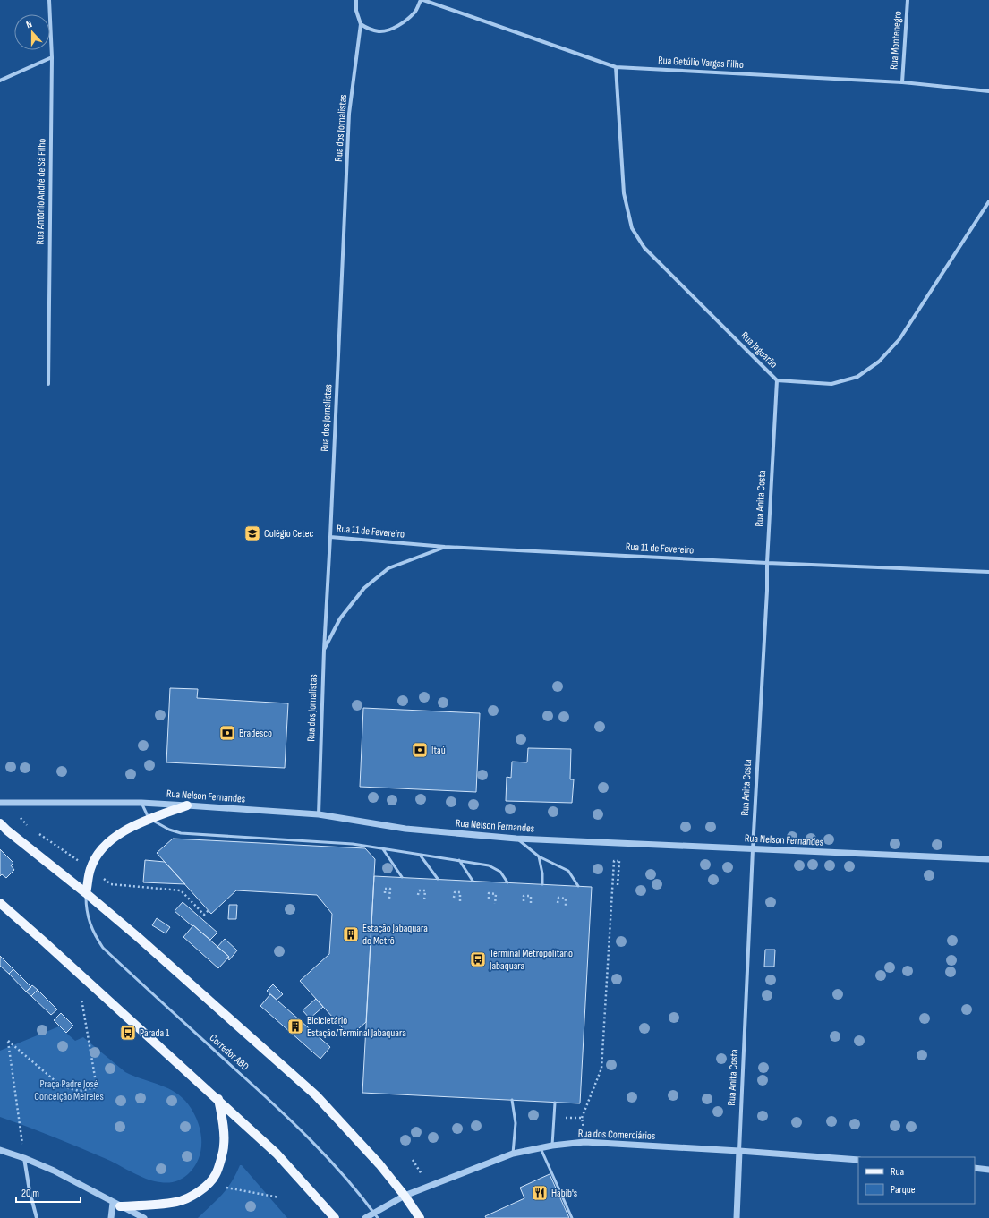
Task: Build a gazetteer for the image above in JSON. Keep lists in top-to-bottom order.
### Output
{
  "streets": {
    "street": [
      "Rua Montenegro",
      "Rua Getúlio Vargas Filho",
      "Rua dos Jornalistas",
      "Rua Antônio André de Sá Filho",
      "Rua Jaguarão",
      "Rua Anita Costa",
      "Rua 11 de Fevereiro",
      "Rua Nelson Fernandes",
      "Rua dos Comerciários"
    ],
    "lane": ["Corredor ABD"]
  },
  "crossings": [
    ["Rua Montenegro", "Rua Getúlio Vargas Filho"],
    ["Rua Getúlio Vargas Filho", "Rua Jaguarão"],
    ["Rua dos Jornalistas", "Rua 11 de Fevereiro"],
    ["Rua dos Jornalistas", "Rua Nelson Fernandes"],
    ["Rua Jaguarão", "Rua Anita Costa"],
    ["Rua Anita Costa", "Rua 11 de Fevereiro"],
    ["Rua Anita Costa", "Rua Nelson Fernandes"],
    ["Rua Anita Costa", "Rua dos Comerciários"],
    ["Corredor ABD", "Rua dos Comerciários"]
  ],
  "parks": ["Praça Padre José Conceição Meireles"],
  "places": {
    "school or university": ["Colégio Cetec"],
    "bank": ["Bradesco", "Itaú"],
    "building": ["Estação Jabaquara do Metrô", "Bicicletário Estação/Terminal Jabaquara"],
    "bus stop": ["Terminal Metropolitano Jabaquara", "Parada 1"],
    "restaurant": ["Habib's"]
  },
  "legend": ["Rua", "Parque"],
  "scale_bar": "20 m",
  "north": "top"
}
